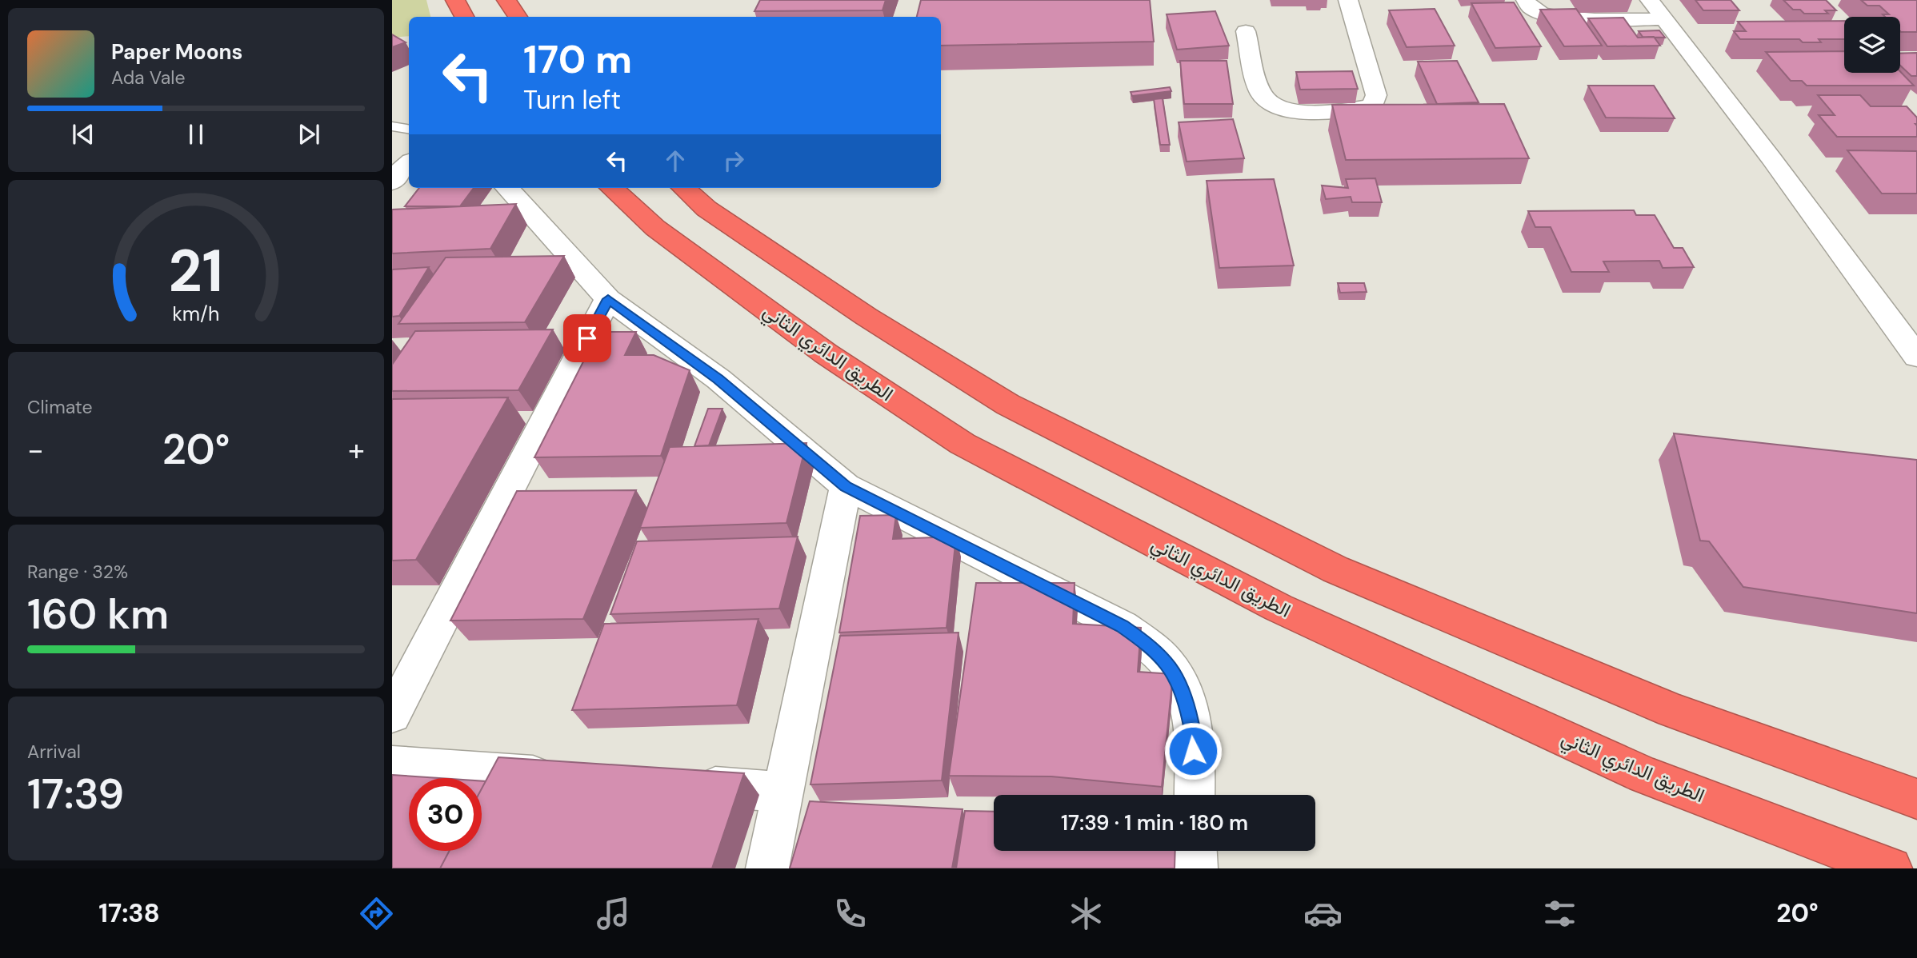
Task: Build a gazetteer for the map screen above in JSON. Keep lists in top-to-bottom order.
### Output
{
  "streets": {
    "highway": ["الطريق الدائري الثاني"]
  },
  "page": {
    "turn": ["170 m", "Turn left"],
    "song": ["Paper Moons", "Ada Vale"],
    "tile": [
      "Climate",
      ["Range · 32%", "160 km"],
      ["Arrival", "17:39"]
    ],
    "heat": ["−", "20°", "+"],
    "limit": "30",
    "trip": "17:39 · 1 min · 180 m",
    "tabs": ["17:38", "20°"],
    "gauge": ["21", "km/h"]
  }
}
